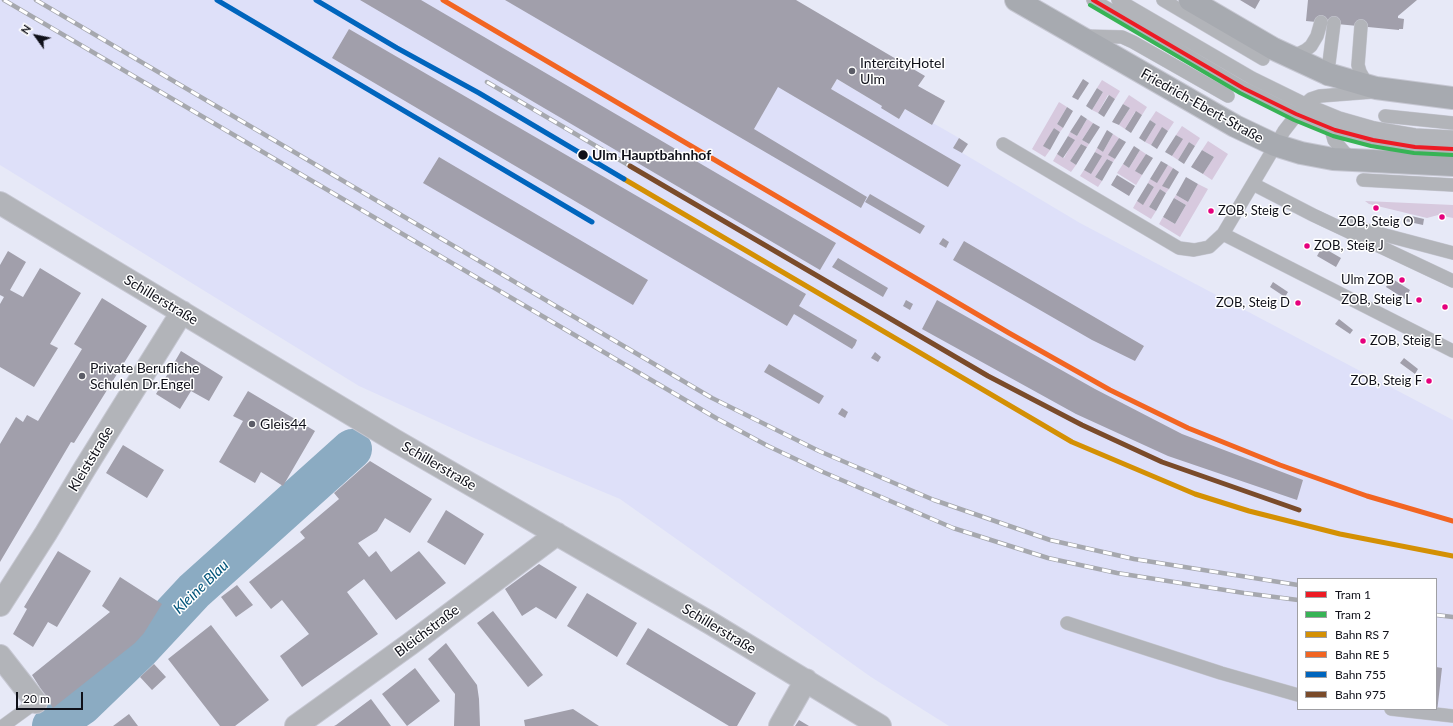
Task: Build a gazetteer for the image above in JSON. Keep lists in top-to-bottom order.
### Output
{
  "streets": {
    "main road": ["Friedrich-Ebert-Straße"],
    "street": ["Schillerstraße", "Kleiststraße", "Bleichstraße"]
  },
  "crossings": [
    ["Schillerstraße", "Kleiststraße"],
    ["Schillerstraße", "Bleichstraße"]
  ],
  "water": ["Kleine Blau"],
  "places": [
    "IntercityHotel Ulm",
    "Ulm Hauptbahnhof",
    "ZOB, Steig O",
    "ZOB, Steig C",
    "ZOB, Steig J",
    "Ulm ZOB",
    "ZOB, Steig L",
    "ZOB, Steig D",
    "ZOB, Steig E",
    "Private Berufliche Schulen Dr.Engel",
    "ZOB, Steig F",
    "Gleis44"
  ],
  "lines": [
    "tram line 1",
    "rail line 755",
    "tram line 2",
    "rail line 975"
  ],
  "legend": [
    "Tram 1",
    "Tram 2",
    "Bahn RS 7",
    "Bahn RE 5",
    "Bahn 755",
    "Bahn 975"
  ],
  "scale_bar": "20 m",
  "north": "top left"
}
